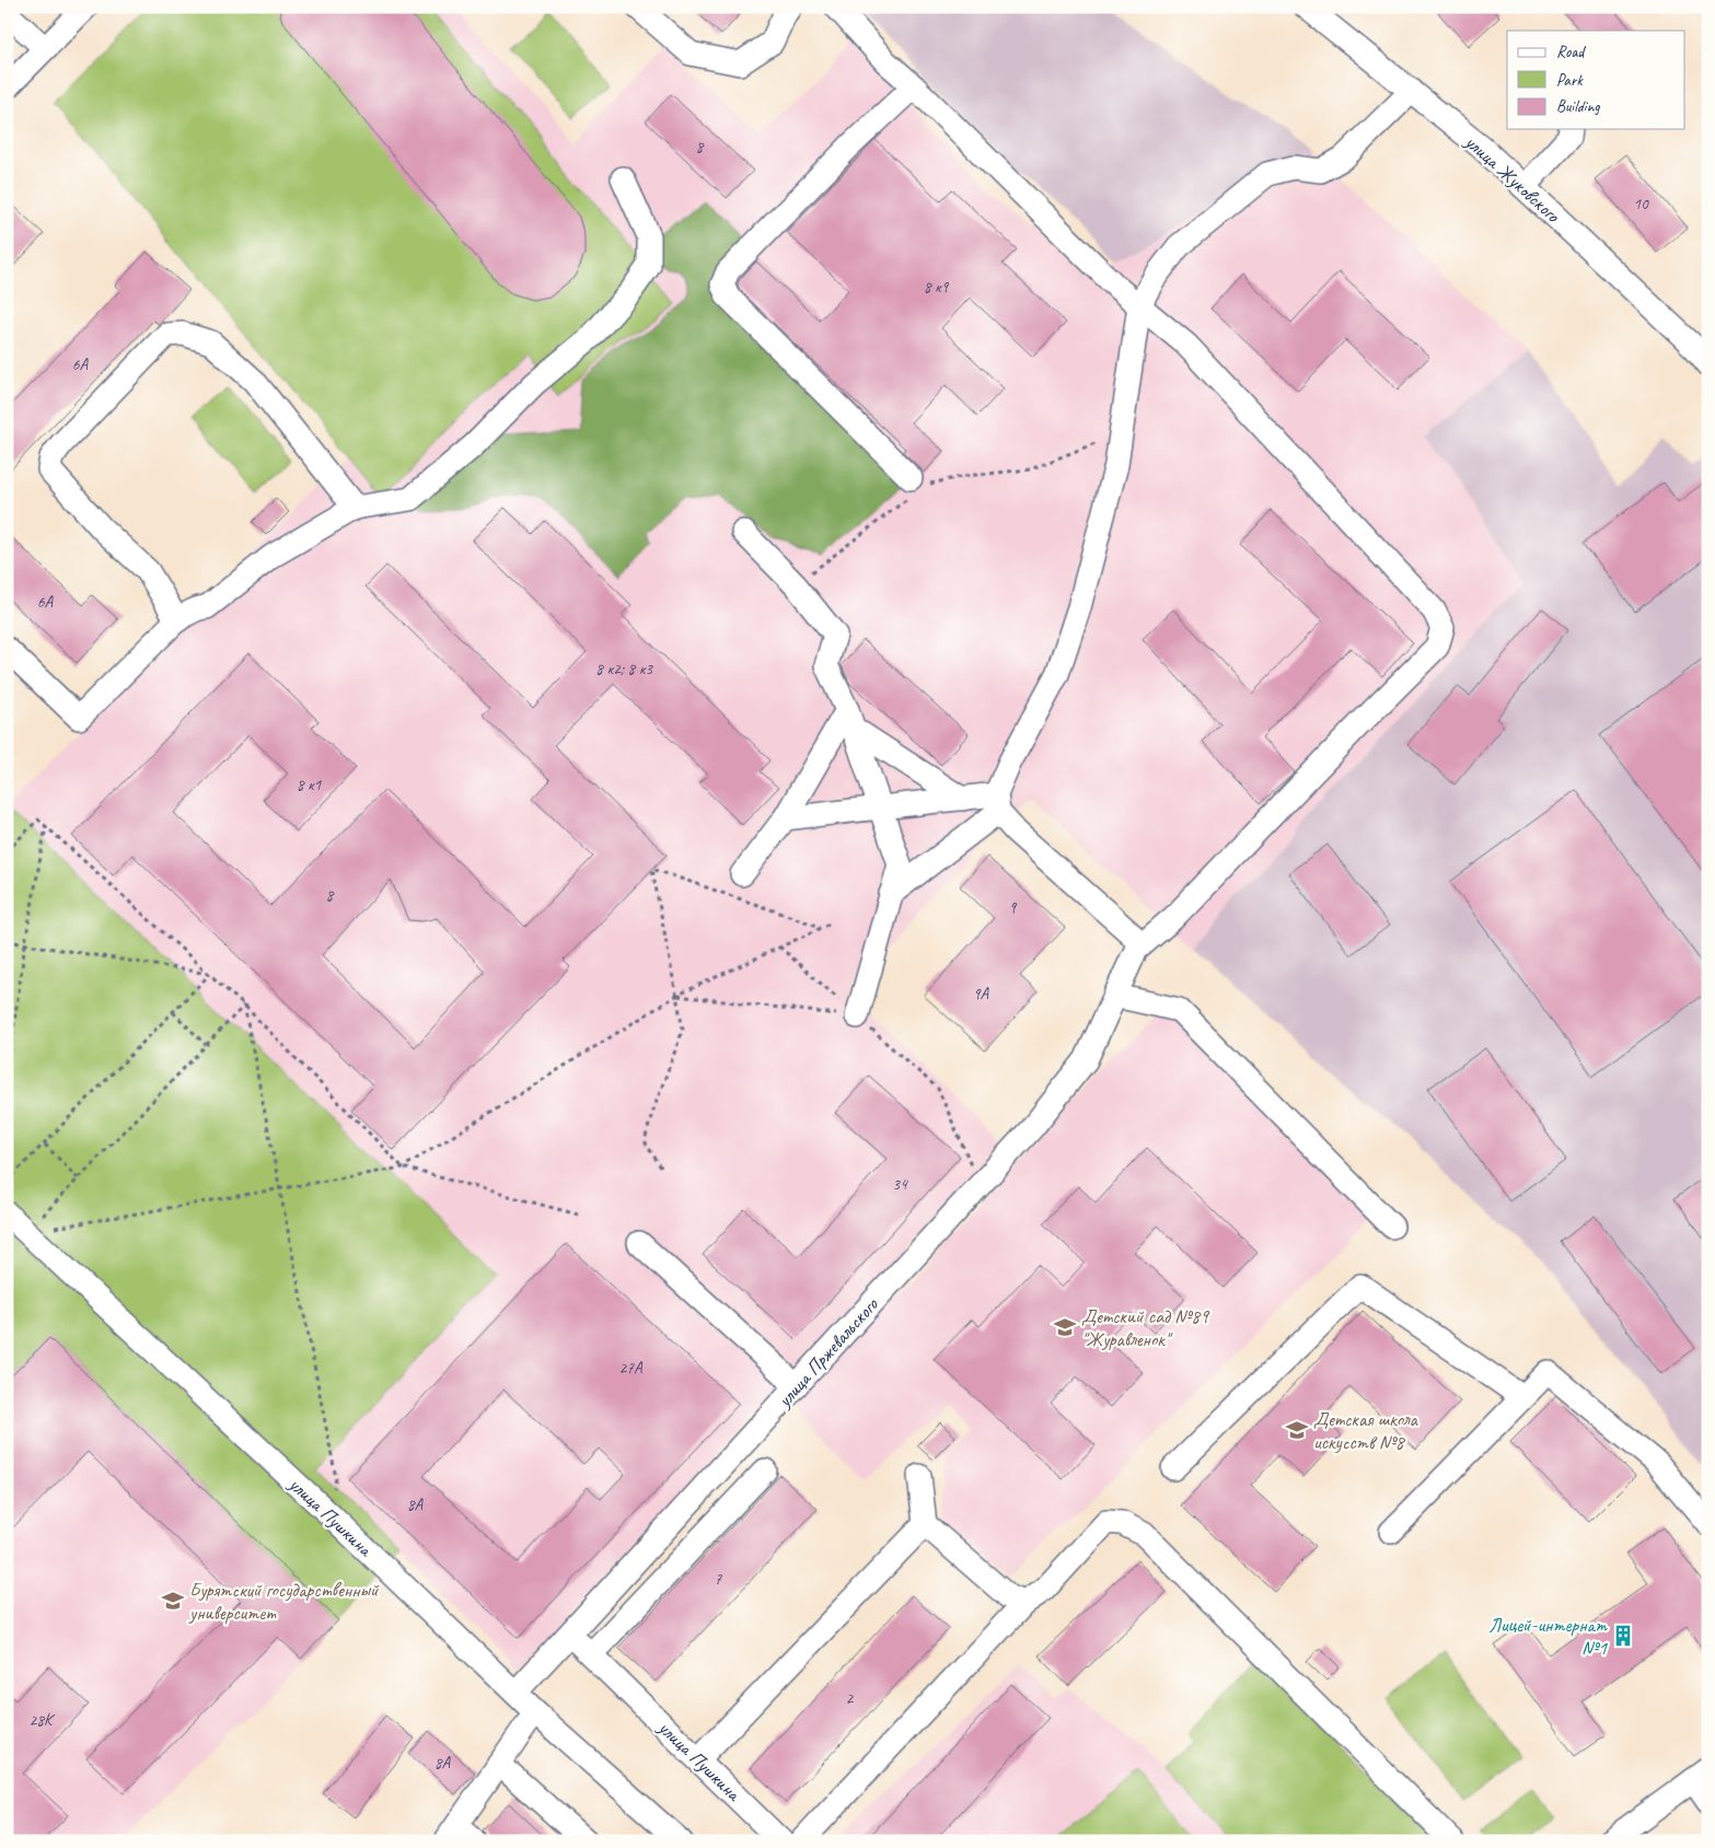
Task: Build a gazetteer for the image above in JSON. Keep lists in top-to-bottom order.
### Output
{
  "streets": {
    "street": ["улица Жуковского", "улица Пржевальского", "улица Пушкина"]
  },
  "crossings": [
    ["улица Пржевальского", "улица Пушкина"]
  ],
  "places": {
    "school or university": ["Детский сад №89 \"Журавленок\"", "Детская школа искусств №8", "Бурятский государственный университет"],
    "building": ["Лицей-интернат №1"]
  },
  "house_numbers": [
    "8",
    "10",
    "8 к9",
    "6А",
    "6А",
    "8 к2; 8 к3",
    "8 к1",
    "8",
    "9",
    "9А",
    "34",
    "27А",
    "8А",
    "7",
    "2",
    "28К",
    "8А"
  ],
  "legend": ["Road", "Park", "Building"]
}
